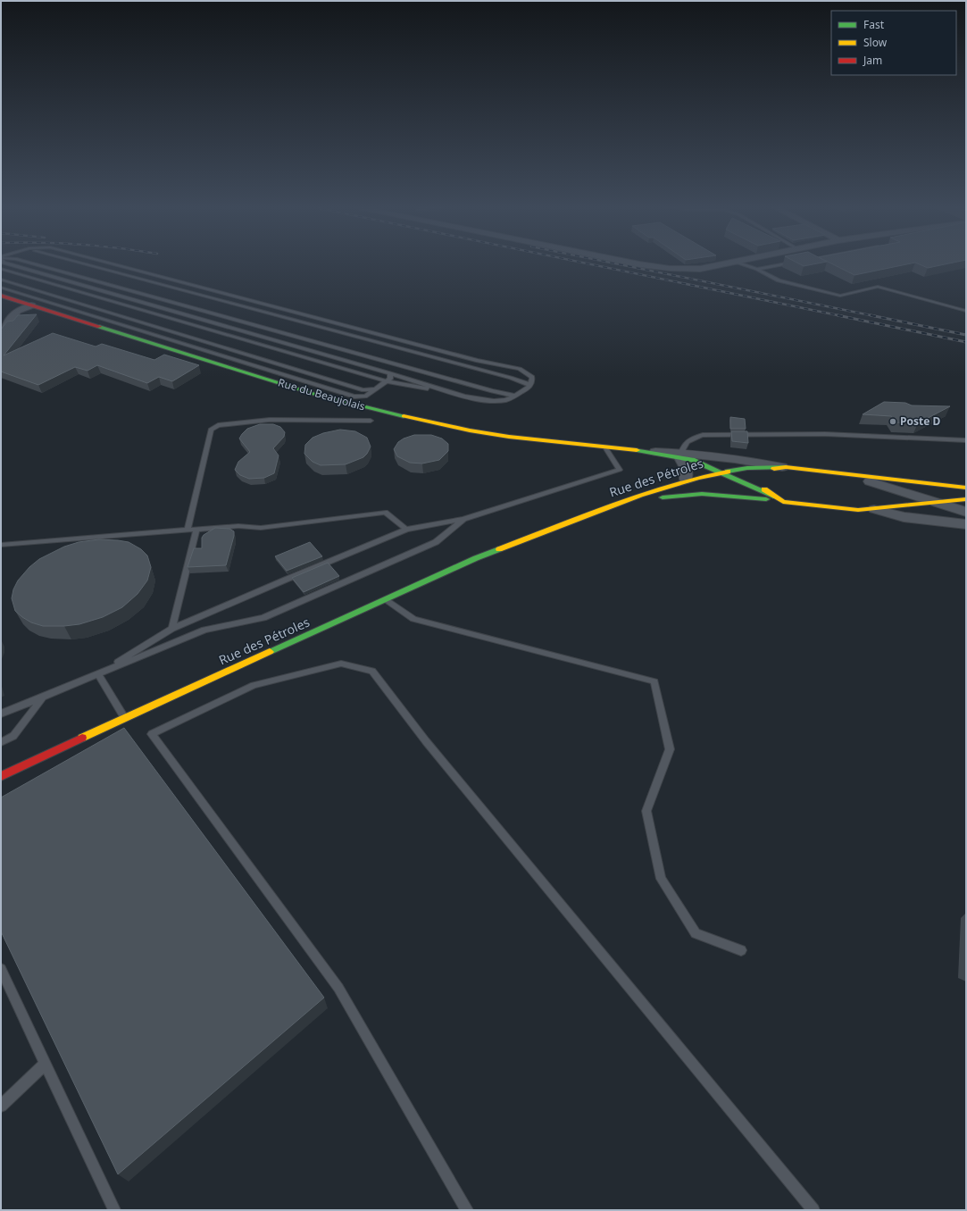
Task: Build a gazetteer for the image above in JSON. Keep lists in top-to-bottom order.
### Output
{
  "streets": {
    "main road": ["Rue du Beaujolais", "Rue des Pétroles"]
  },
  "crossings": [
    ["Rue du Beaujolais", "Rue des Pétroles"]
  ],
  "places": ["Poste D"],
  "legend": ["Fast", "Slow", "Jam"]
}
